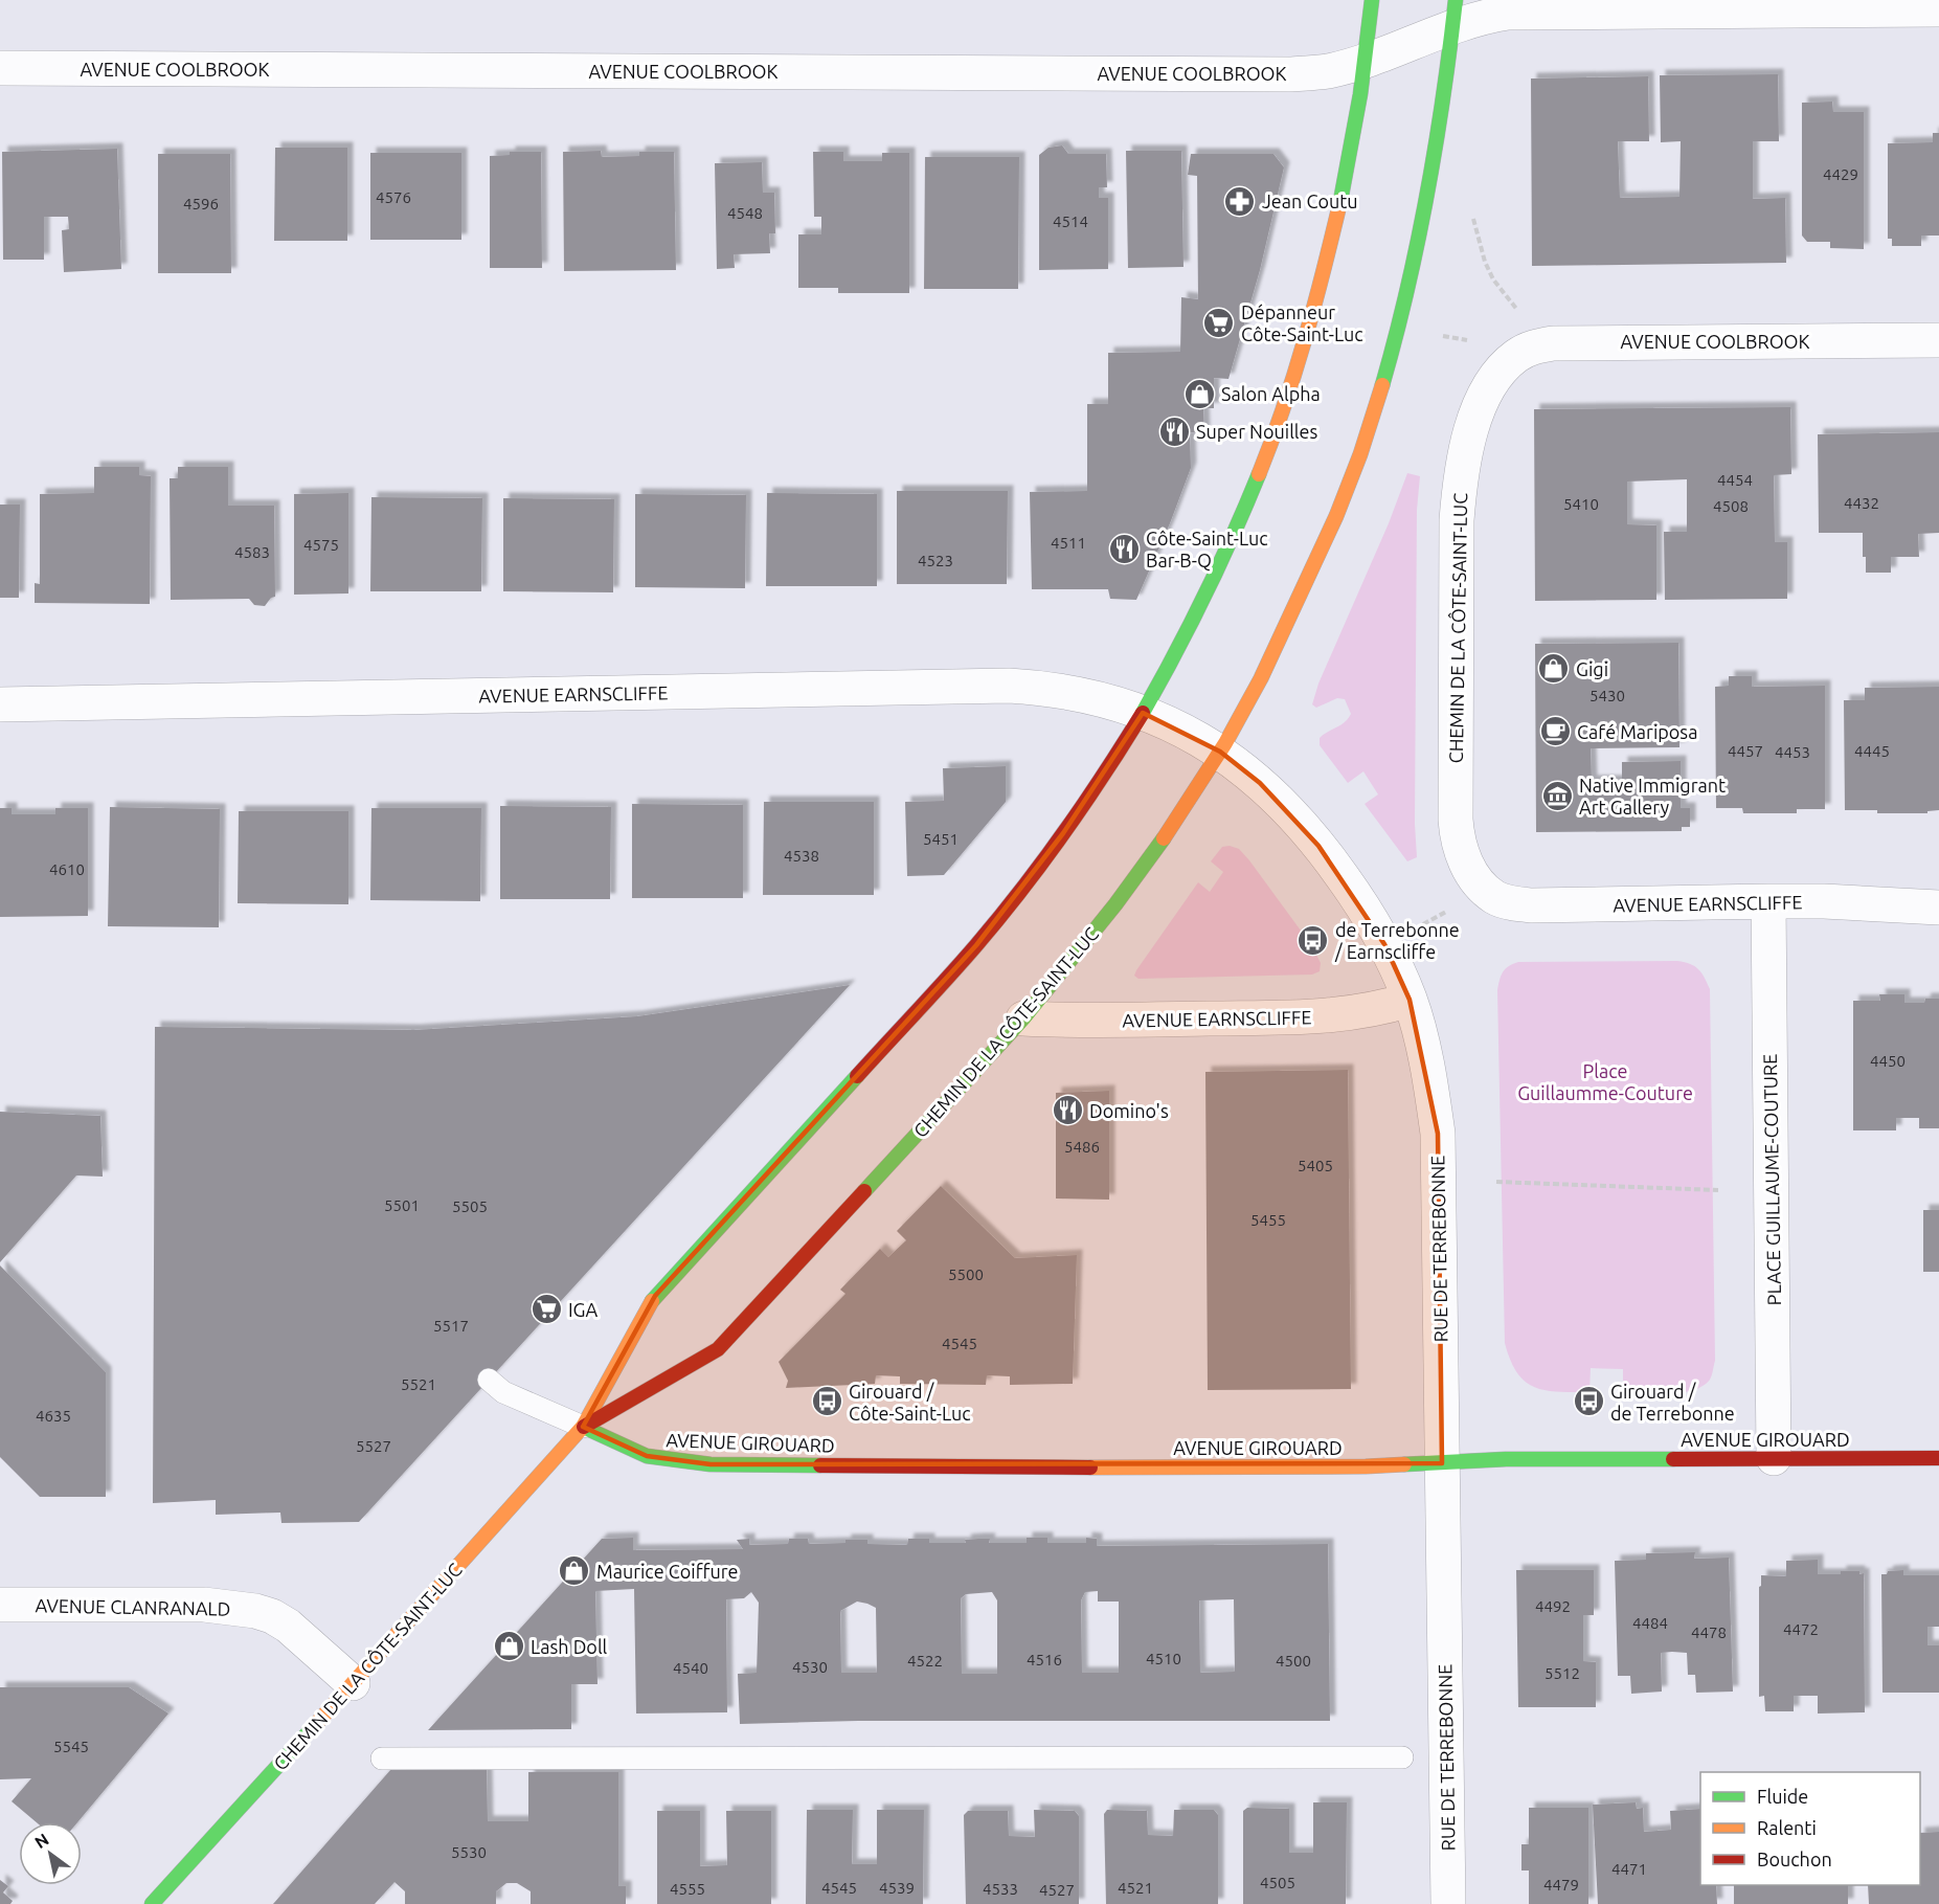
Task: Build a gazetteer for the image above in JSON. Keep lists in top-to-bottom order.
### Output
{
  "streets": {
    "main road": ["CHEMIN DE LA CÔTE-SAINT-LUC", "AVENUE GIROUARD"],
    "street": [
      "AVENUE COOLBROOK",
      "AVENUE EARNSCLIFFE",
      "PLACE GUILLAUME-COUTURE",
      "RUE DE TERREBONNE",
      "AVENUE CLANRANALD"
    ]
  },
  "crossings": [
    ["AVENUE COOLBROOK", "CHEMIN DE LA CÔTE-SAINT-LUC"],
    ["CHEMIN DE LA CÔTE-SAINT-LUC", "AVENUE EARNSCLIFFE"],
    ["CHEMIN DE LA CÔTE-SAINT-LUC", "RUE DE TERREBONNE"],
    ["CHEMIN DE LA CÔTE-SAINT-LUC", "AVENUE GIROUARD"],
    ["CHEMIN DE LA CÔTE-SAINT-LUC", "AVENUE CLANRANALD"],
    ["AVENUE EARNSCLIFFE", "PLACE GUILLAUME-COUTURE"],
    ["AVENUE EARNSCLIFFE", "RUE DE TERREBONNE"],
    ["PLACE GUILLAUME-COUTURE", "AVENUE GIROUARD"],
    ["RUE DE TERREBONNE", "AVENUE GIROUARD"]
  ],
  "parks": ["Place Guillaumme-Couture"],
  "places": {
    "pharmacy": ["Jean Coutu"],
    "supermarket": ["Dépanneur Côte-Saint-Luc", "IGA"],
    "shop": [
      "Salon Alpha",
      "Gigi",
      "Maurice Coiffure",
      "Lash Doll"
    ],
    "restaurant": ["Super Nouilles", "Côte-Saint-Luc Bar-B-Q", "Domino's"],
    "cafe": ["Café Mariposa"],
    "museum": ["Native Immigrant Art Gallery"],
    "bus stop": ["de Terrebonne / Earnscliffe", "Girouard / Côte-Saint-Luc", "Girouard / de Terrebonne"]
  },
  "house_numbers": [
    "4429",
    "4576",
    "4596",
    "4548",
    "4514",
    "4454",
    "4432",
    "5410",
    "4508",
    "4511",
    "4575",
    "4583",
    "4523",
    "5430",
    "4457",
    "4445",
    "4453",
    "5451",
    "4538",
    "4610",
    "4450",
    "5486",
    "5405",
    "5501",
    "5505",
    "5455",
    "5500",
    "5517",
    "4545",
    "5521",
    "4635",
    "5527",
    "4492",
    "4484",
    "4472",
    "4478",
    "4510",
    "4516",
    "4522",
    "4500",
    "4530",
    "4540",
    "5512",
    "5545",
    "5530",
    "4471",
    "4505",
    "4479",
    "4545",
    "4539",
    "4521",
    "4555",
    "4533",
    "4527"
  ],
  "legend": ["Fluide", "Ralenti", "Bouchon"],
  "north": "top left"
}
